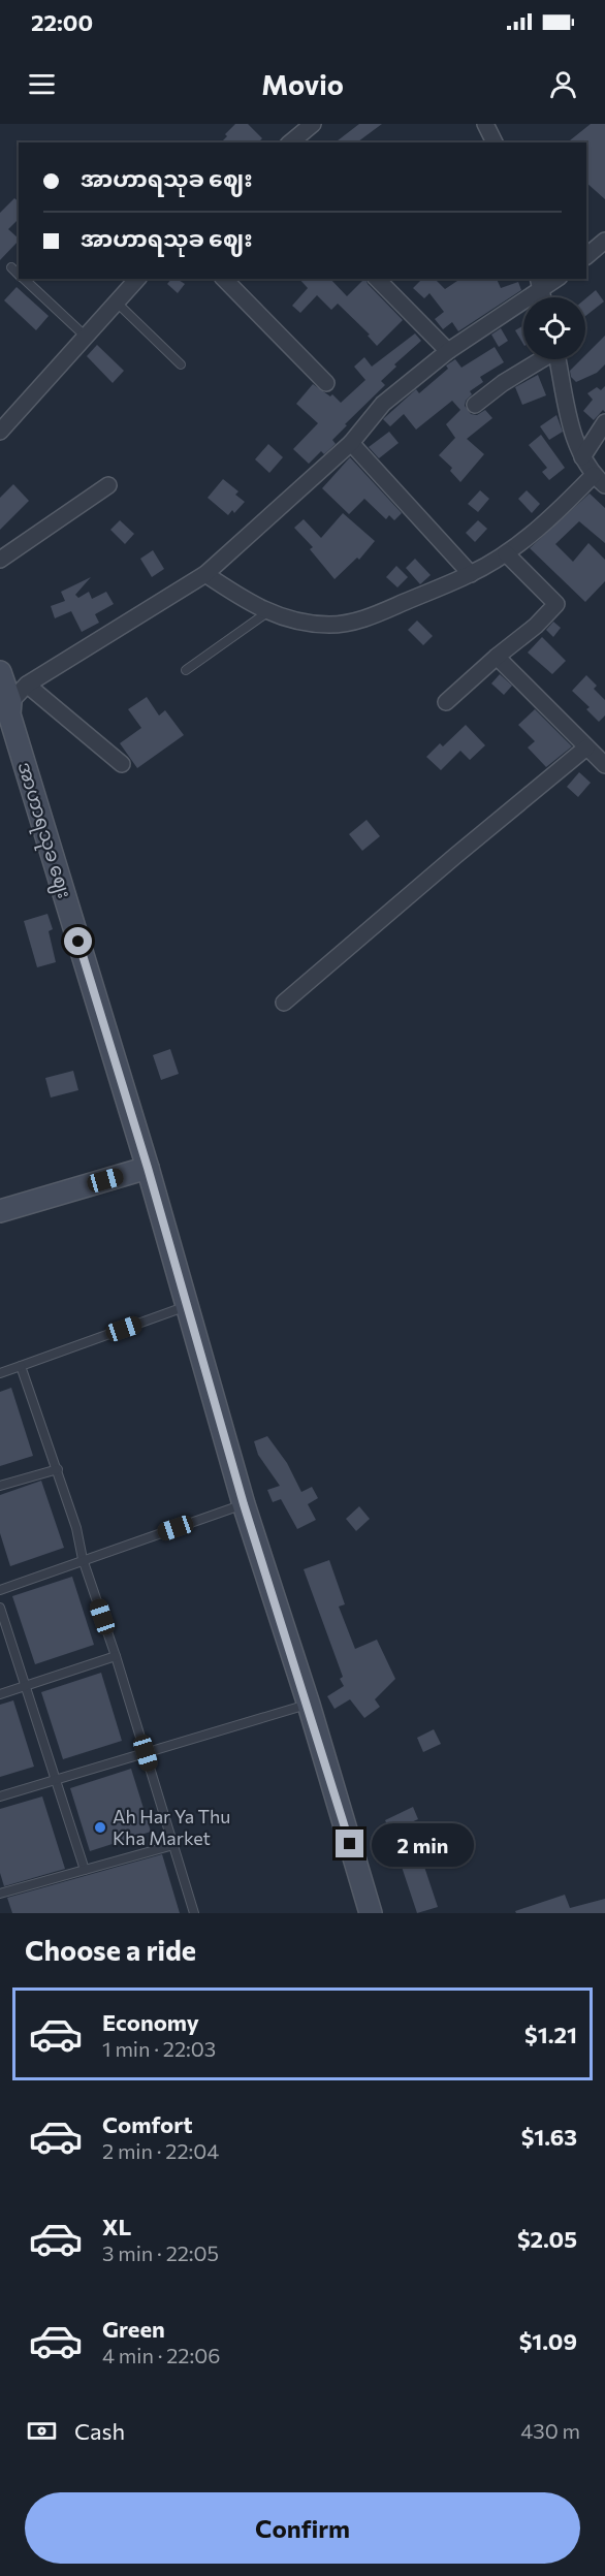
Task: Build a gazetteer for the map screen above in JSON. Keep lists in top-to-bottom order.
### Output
{
  "streets": {
    "street": ["အာဟာရသုခ ဈေး"]
  },
  "places": ["Ah Har Ya Thu Kha Market"],
  "page": {
    "status": "22:00",
    "header": "Movio",
    "banner": ["အာဟာရသုခ ဈေး", "အာဟာရသုခ ဈေး"],
    "bubble": "2 min",
    "heading": "Choose a ride",
    "list": [
      {
        "name": "Economy",
        "note": "1 min · 22:03",
        "value": "$1.21"
      },
      {
        "name": "Comfort",
        "note": "2 min · 22:04",
        "value": "$1.63"
      },
      {
        "name": "XL",
        "note": "3 min · 22:05",
        "value": "$2.05"
      },
      {
        "name": "Green",
        "note": "4 min · 22:06",
        "value": "$1.09"
      }
    ],
    "pay": ["Cash", "430 m"],
    "buttons": "Confirm"
  }
}
